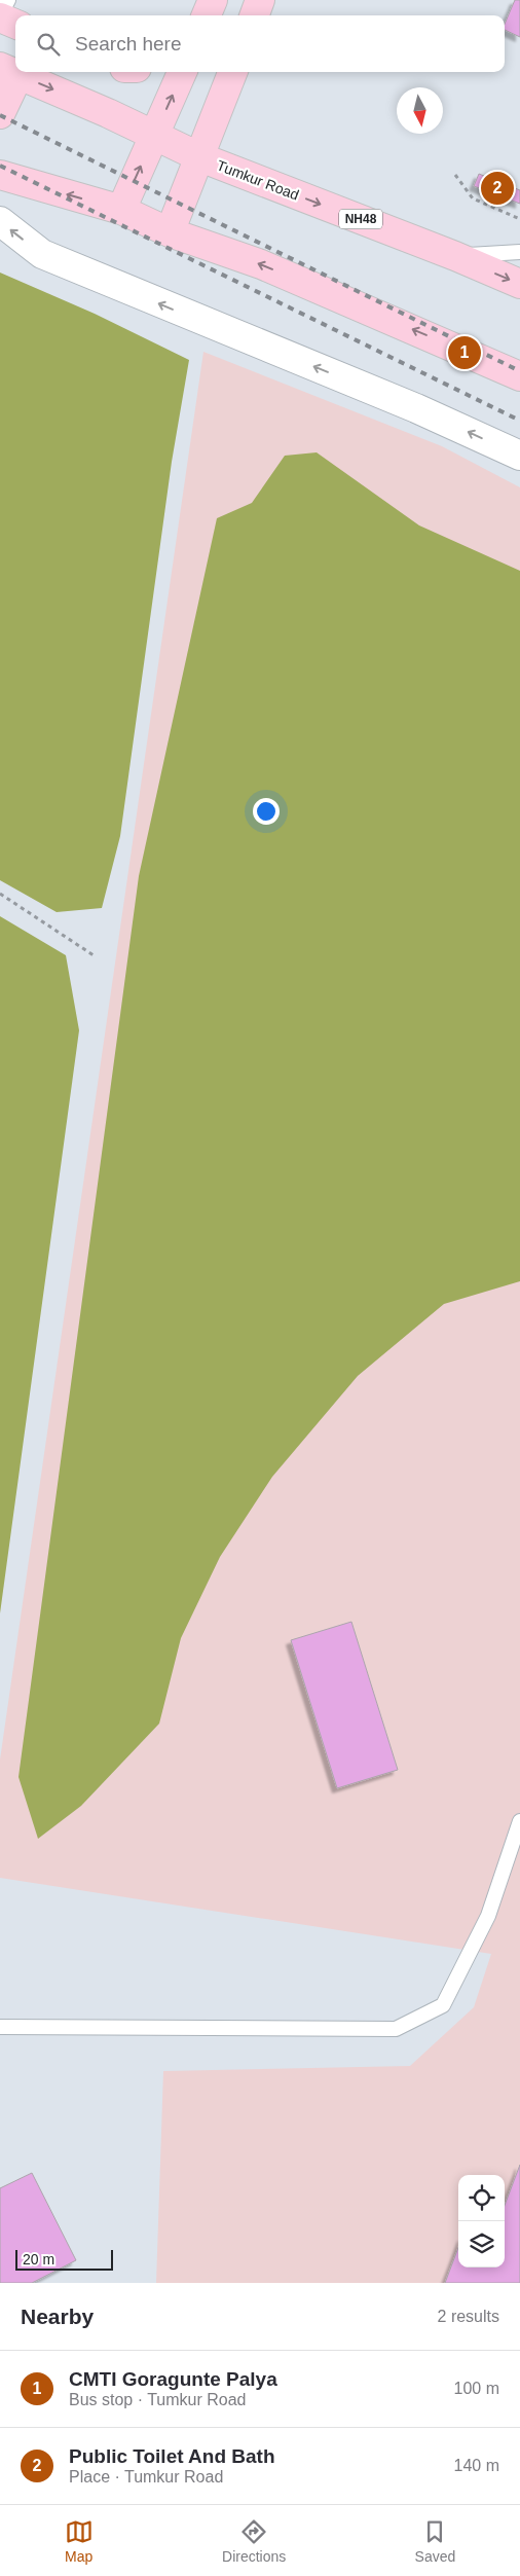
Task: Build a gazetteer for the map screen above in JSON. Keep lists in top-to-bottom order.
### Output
{
  "streets": {
    "highway": ["Tumkur Road", "NH48"]
  },
  "scale_bar": "20 m",
  "north": "bottom",
  "page": {
    "search": "Search here",
    "pins": ["2", "1"],
    "scale": "20 m",
    "heading": ["Nearby", "2 results"],
    "list": [
      {
        "mark": "1",
        "name": "CMTI Goragunte Palya",
        "note": "Bus stop · Tumkur Road",
        "value": "100 m"
      },
      {
        "mark": "2",
        "name": "Public Toilet And Bath",
        "note": "Place · Tumkur Road",
        "value": "140 m"
      }
    ],
    "nav": ["Map", "Directions", "Saved"]
  }
}
